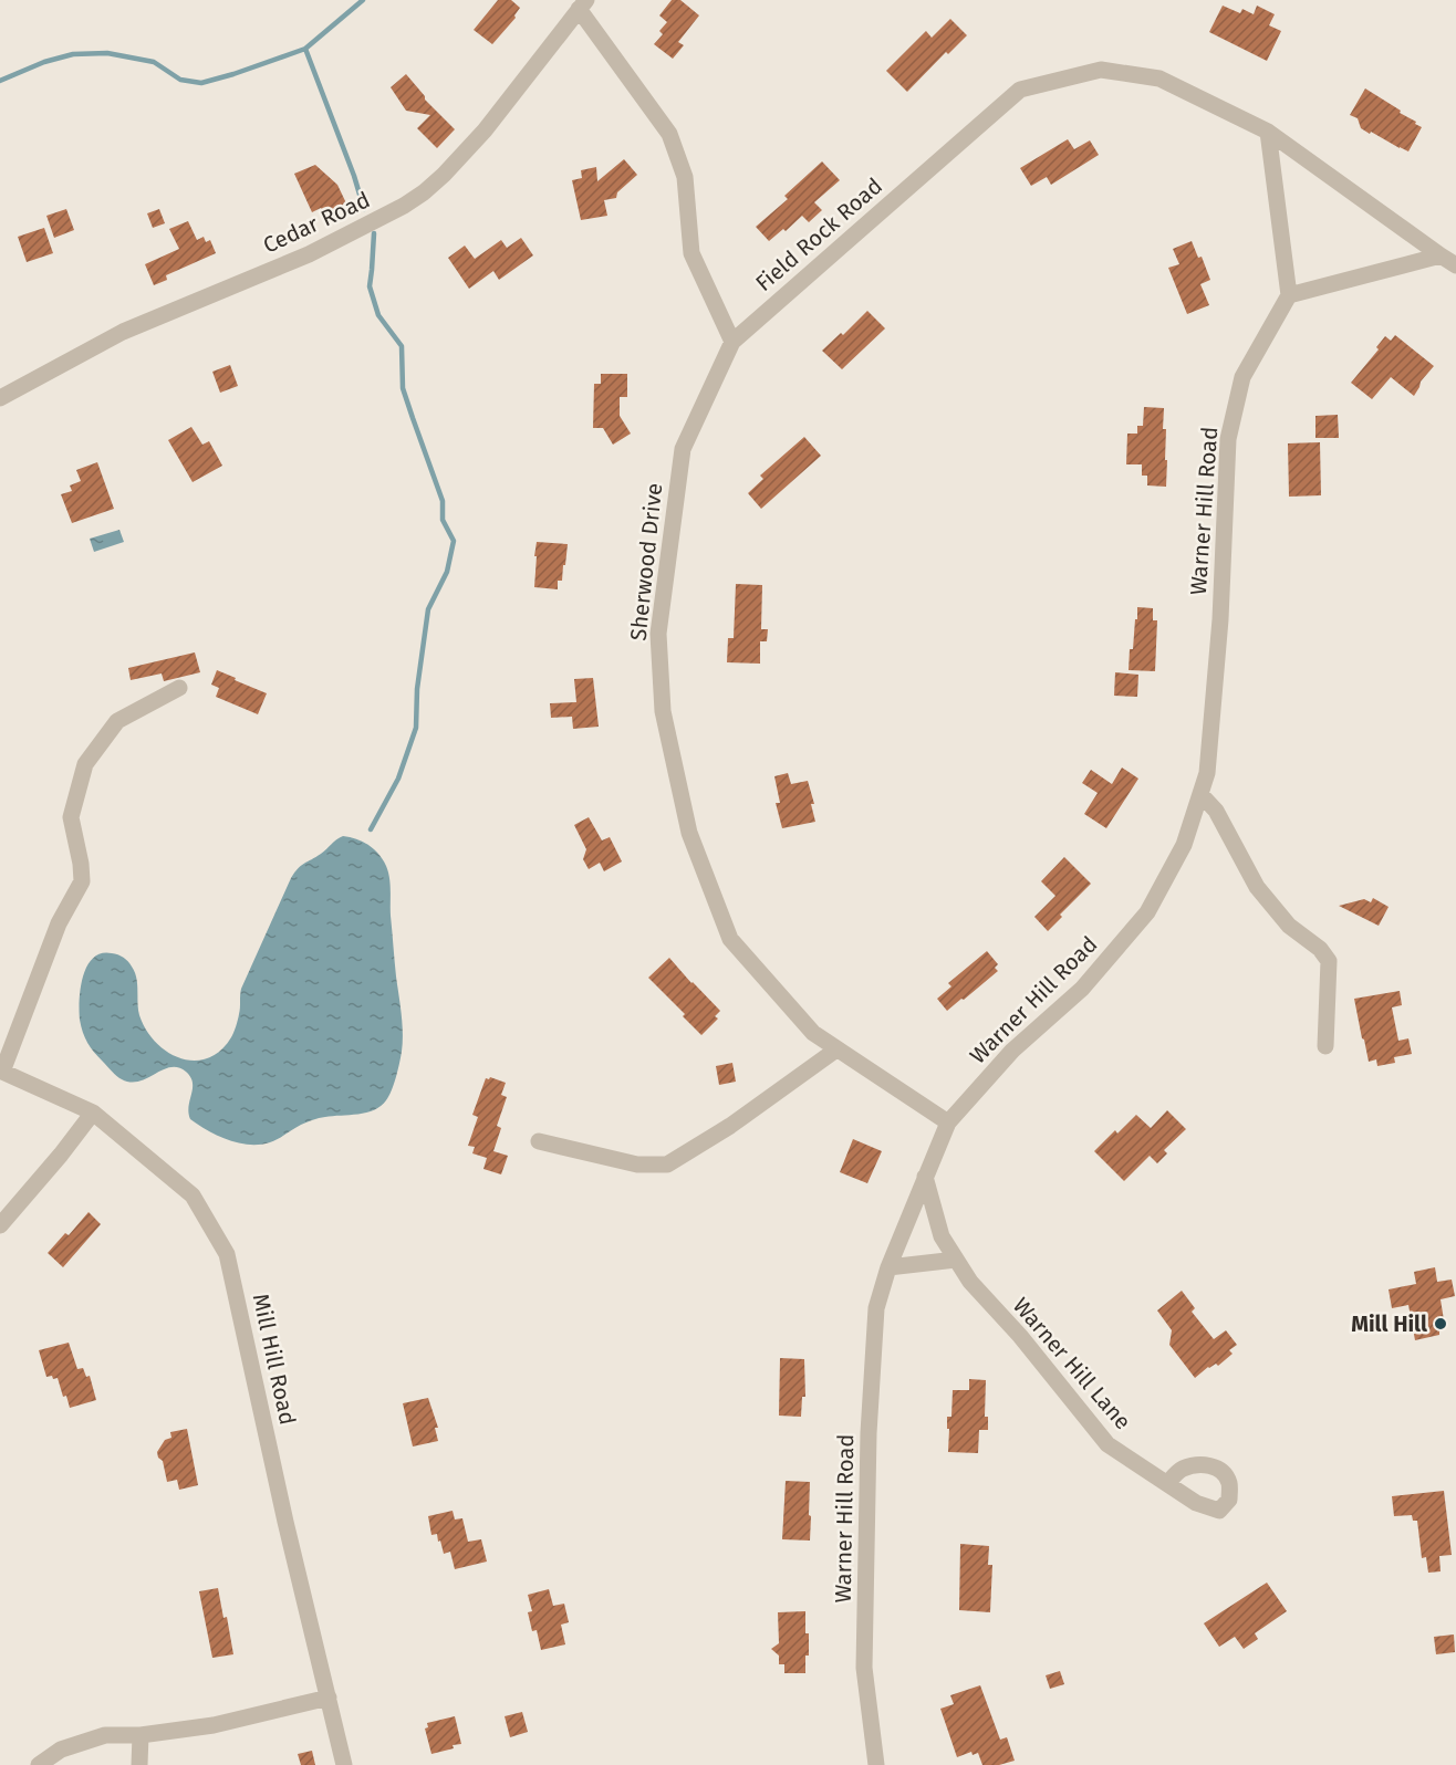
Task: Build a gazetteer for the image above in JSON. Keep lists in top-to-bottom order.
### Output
{
  "streets": {
    "street": [
      "Cedar Road",
      "Field Rock Road",
      "Warner Hill Road",
      "Sherwood Drive",
      "Mill Hill Road",
      "Warner Hill Lane"
    ]
  },
  "crossings": [
    ["Field Rock Road", "Sherwood Drive"],
    ["Warner Hill Road", "Sherwood Drive"],
    ["Warner Hill Road", "Warner Hill Lane"]
  ],
  "places": ["Mill Hill"]
}
